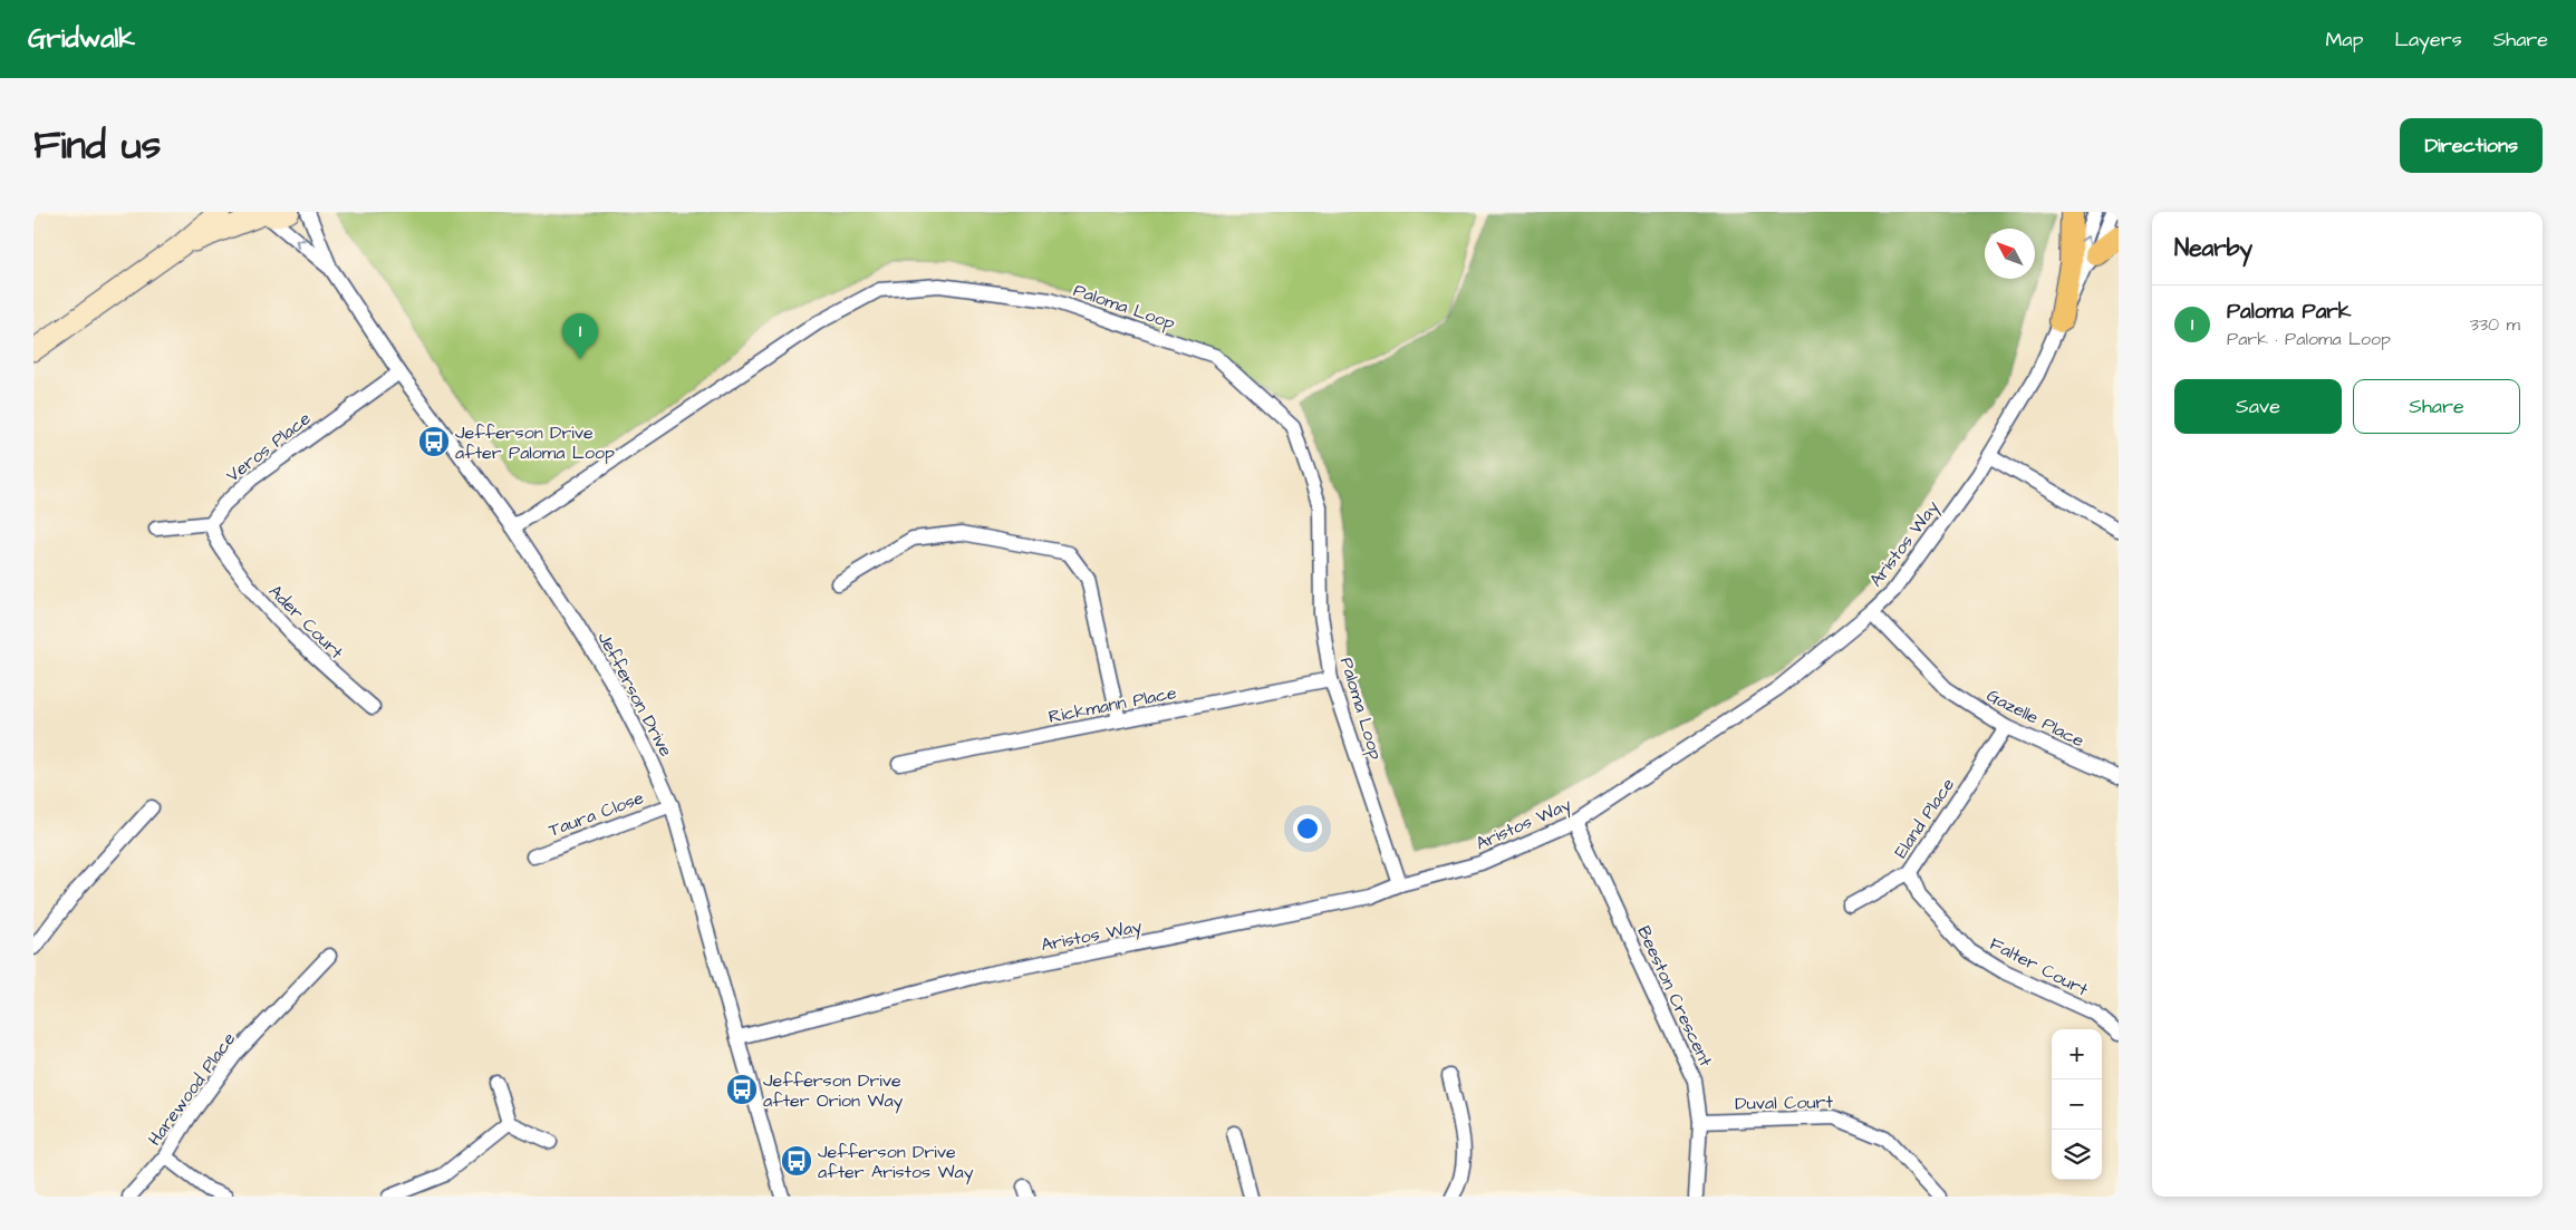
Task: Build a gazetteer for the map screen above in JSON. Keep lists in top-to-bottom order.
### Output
{
  "streets": {
    "street": [
      "Paloma Loop",
      "Veros Place",
      "Aristos Way",
      "Ader Court",
      "Jefferson Drive",
      "Rickmann Place",
      "Gazelle Place",
      "Taura Close",
      "Eland Place",
      "Falter Court",
      "Beeston Crescent",
      "Harewood Place",
      "Duval Court"
    ]
  },
  "crossings": [
    ["Paloma Loop", "Aristos Way"],
    ["Paloma Loop", "Jefferson Drive"],
    ["Paloma Loop", "Rickmann Place"],
    ["Veros Place", "Ader Court"],
    ["Veros Place", "Jefferson Drive"],
    ["Aristos Way", "Jefferson Drive"],
    ["Aristos Way", "Gazelle Place"],
    ["Aristos Way", "Beeston Crescent"],
    ["Jefferson Drive", "Taura Close"],
    ["Gazelle Place", "Eland Place"],
    ["Eland Place", "Falter Court"],
    ["Beeston Crescent", "Duval Court"]
  ],
  "places": {
    "bus stop": ["Jefferson Drive after Paloma Loop", "Jefferson Drive after Orion Way", "Jefferson Drive after Aristos Way"]
  },
  "north": "top left",
  "page": {
    "header": "Gridwalk",
    "nav": ["Map", "Layers", "Share"],
    "title": "Find us",
    "buttons": [
      "Directions",
      ["Save", "Share"]
    ],
    "heading": "Nearby",
    "list": [
      {
        "mark": "1",
        "name": "Paloma Park",
        "note": "Park · Paloma Loop",
        "value": "330 m"
      }
    ],
    "pins": "1",
    "map_buttons": ["+", "−"]
  }
}
